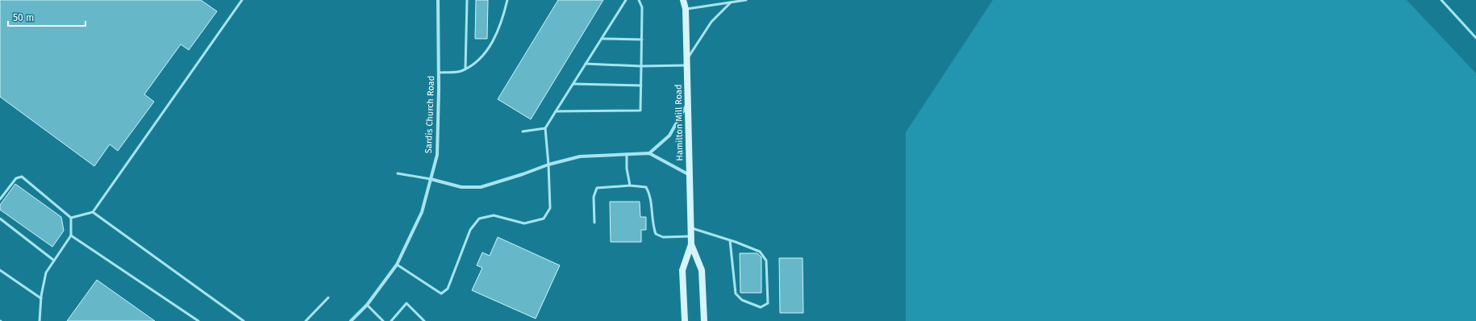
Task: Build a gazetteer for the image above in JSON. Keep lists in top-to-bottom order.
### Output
{
  "streets": {
    "main road": ["Hamilton Mill Road"],
    "street": ["Sardis Church Road"]
  },
  "scale_bar": "50 m"
}
